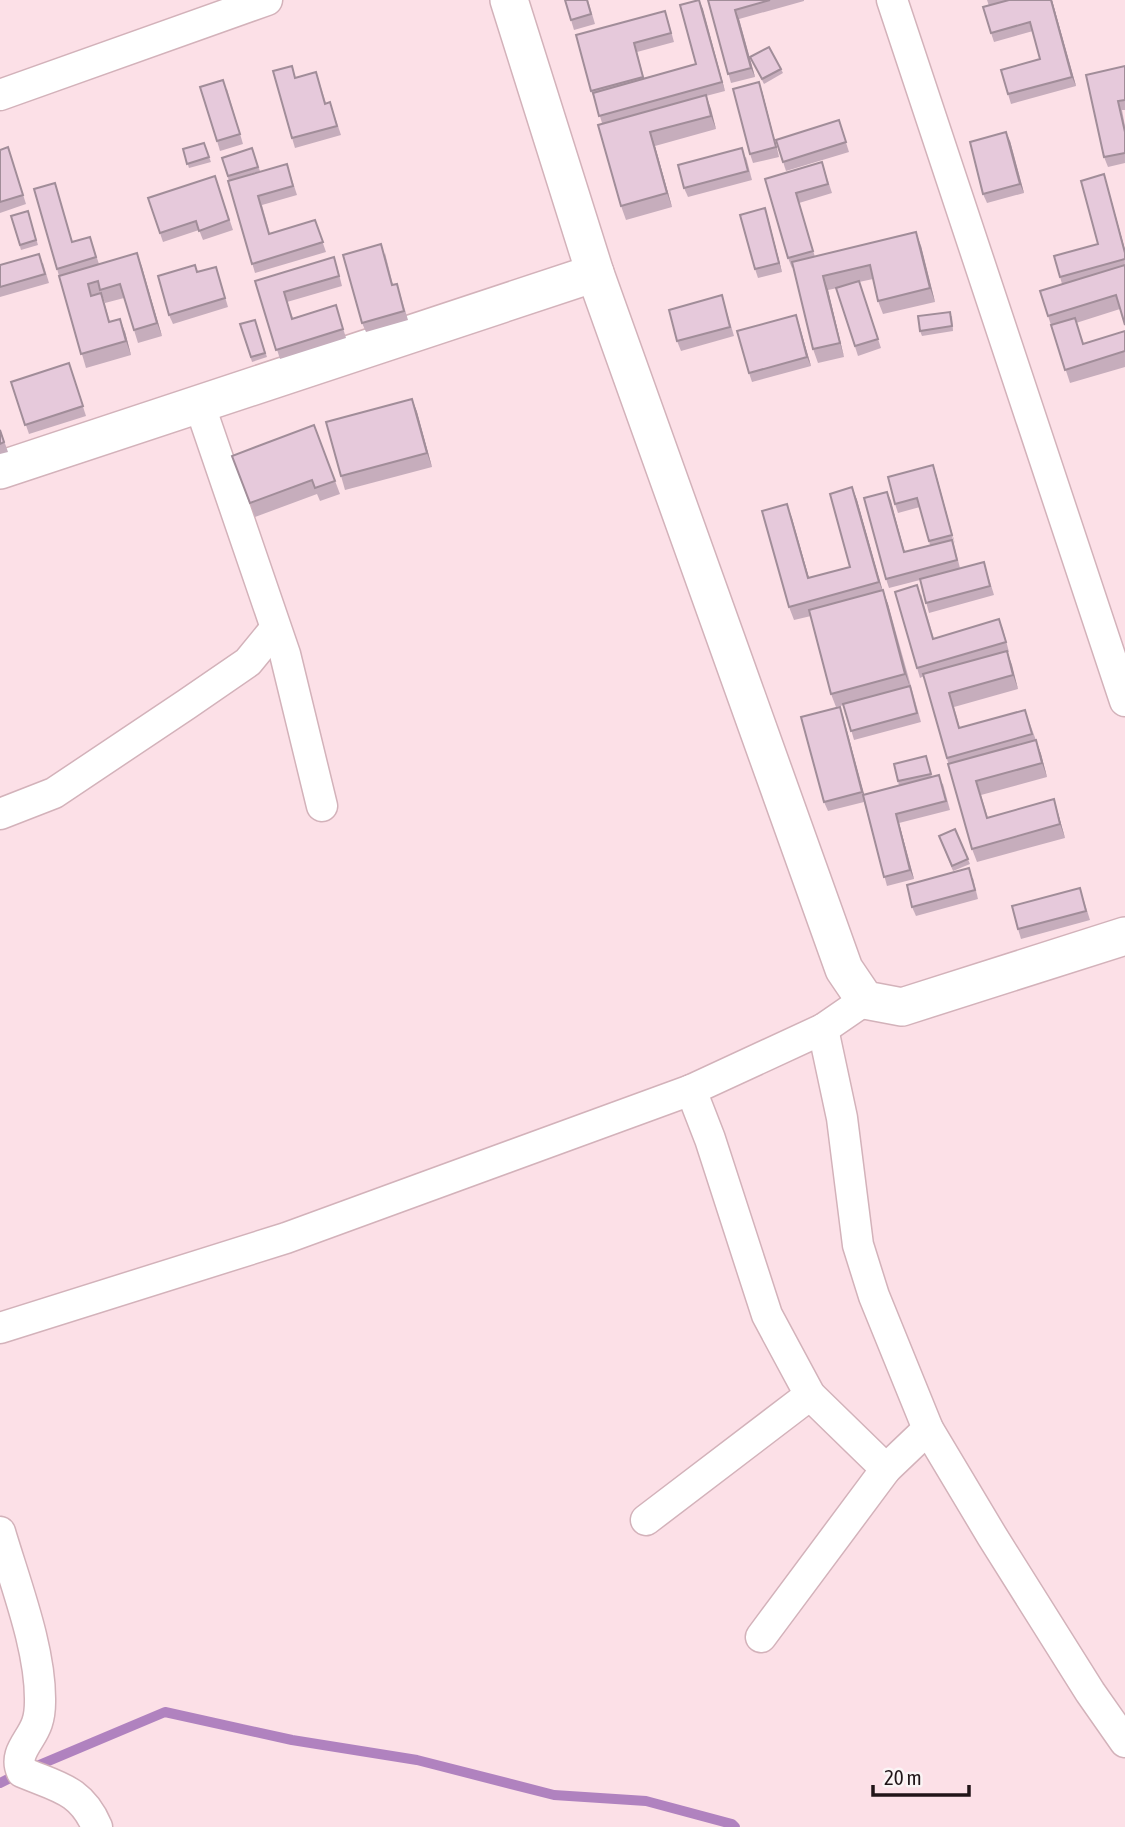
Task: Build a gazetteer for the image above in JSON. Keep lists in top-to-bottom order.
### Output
{
  "scale_bar": "20 m"
}
